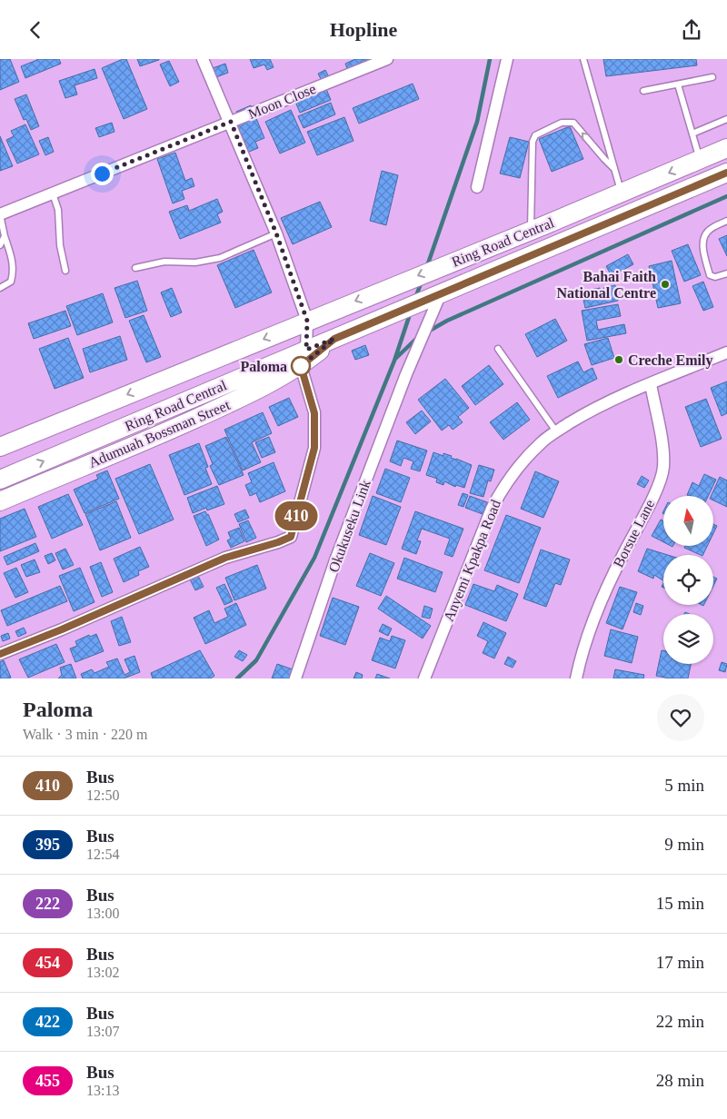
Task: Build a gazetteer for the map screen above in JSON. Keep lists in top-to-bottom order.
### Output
{
  "streets": {
    "main road": ["Ring Road Central", "Adumuah Bossman Street"],
    "street": [
      "Moon Close",
      "Okukuseku Link",
      "Borsue Lane",
      "Anyemi Kpakpa Road"
    ]
  },
  "crossings": [
    ["Ring Road Central", "Adumuah Bossman Street"],
    ["Ring Road Central", "Okukuseku Link"],
    ["Borsue Lane", "Anyemi Kpakpa Road"]
  ],
  "places": ["Bahai Faith National Centre", "Creche Emily", "Paloma"],
  "lines": ["bus line 410"],
  "north": "top",
  "page": {
    "header": "Hopline",
    "on_map": "410",
    "heading": ["Paloma", "Walk · 3 min · 220 m"],
    "list": [
      {
        "mark": "410",
        "name": "Bus",
        "note": "12:50",
        "value": "5 min"
      },
      {
        "mark": "395",
        "name": "Bus",
        "note": "12:54",
        "value": "9 min"
      },
      {
        "mark": "222",
        "name": "Bus",
        "note": "13:00",
        "value": "15 min"
      },
      {
        "mark": "454",
        "name": "Bus",
        "note": "13:02",
        "value": "17 min"
      },
      {
        "mark": "422",
        "name": "Bus",
        "note": "13:07",
        "value": "22 min"
      },
      {
        "mark": "455",
        "name": "Bus",
        "note": "13:13",
        "value": "28 min"
      }
    ]
  }
}
